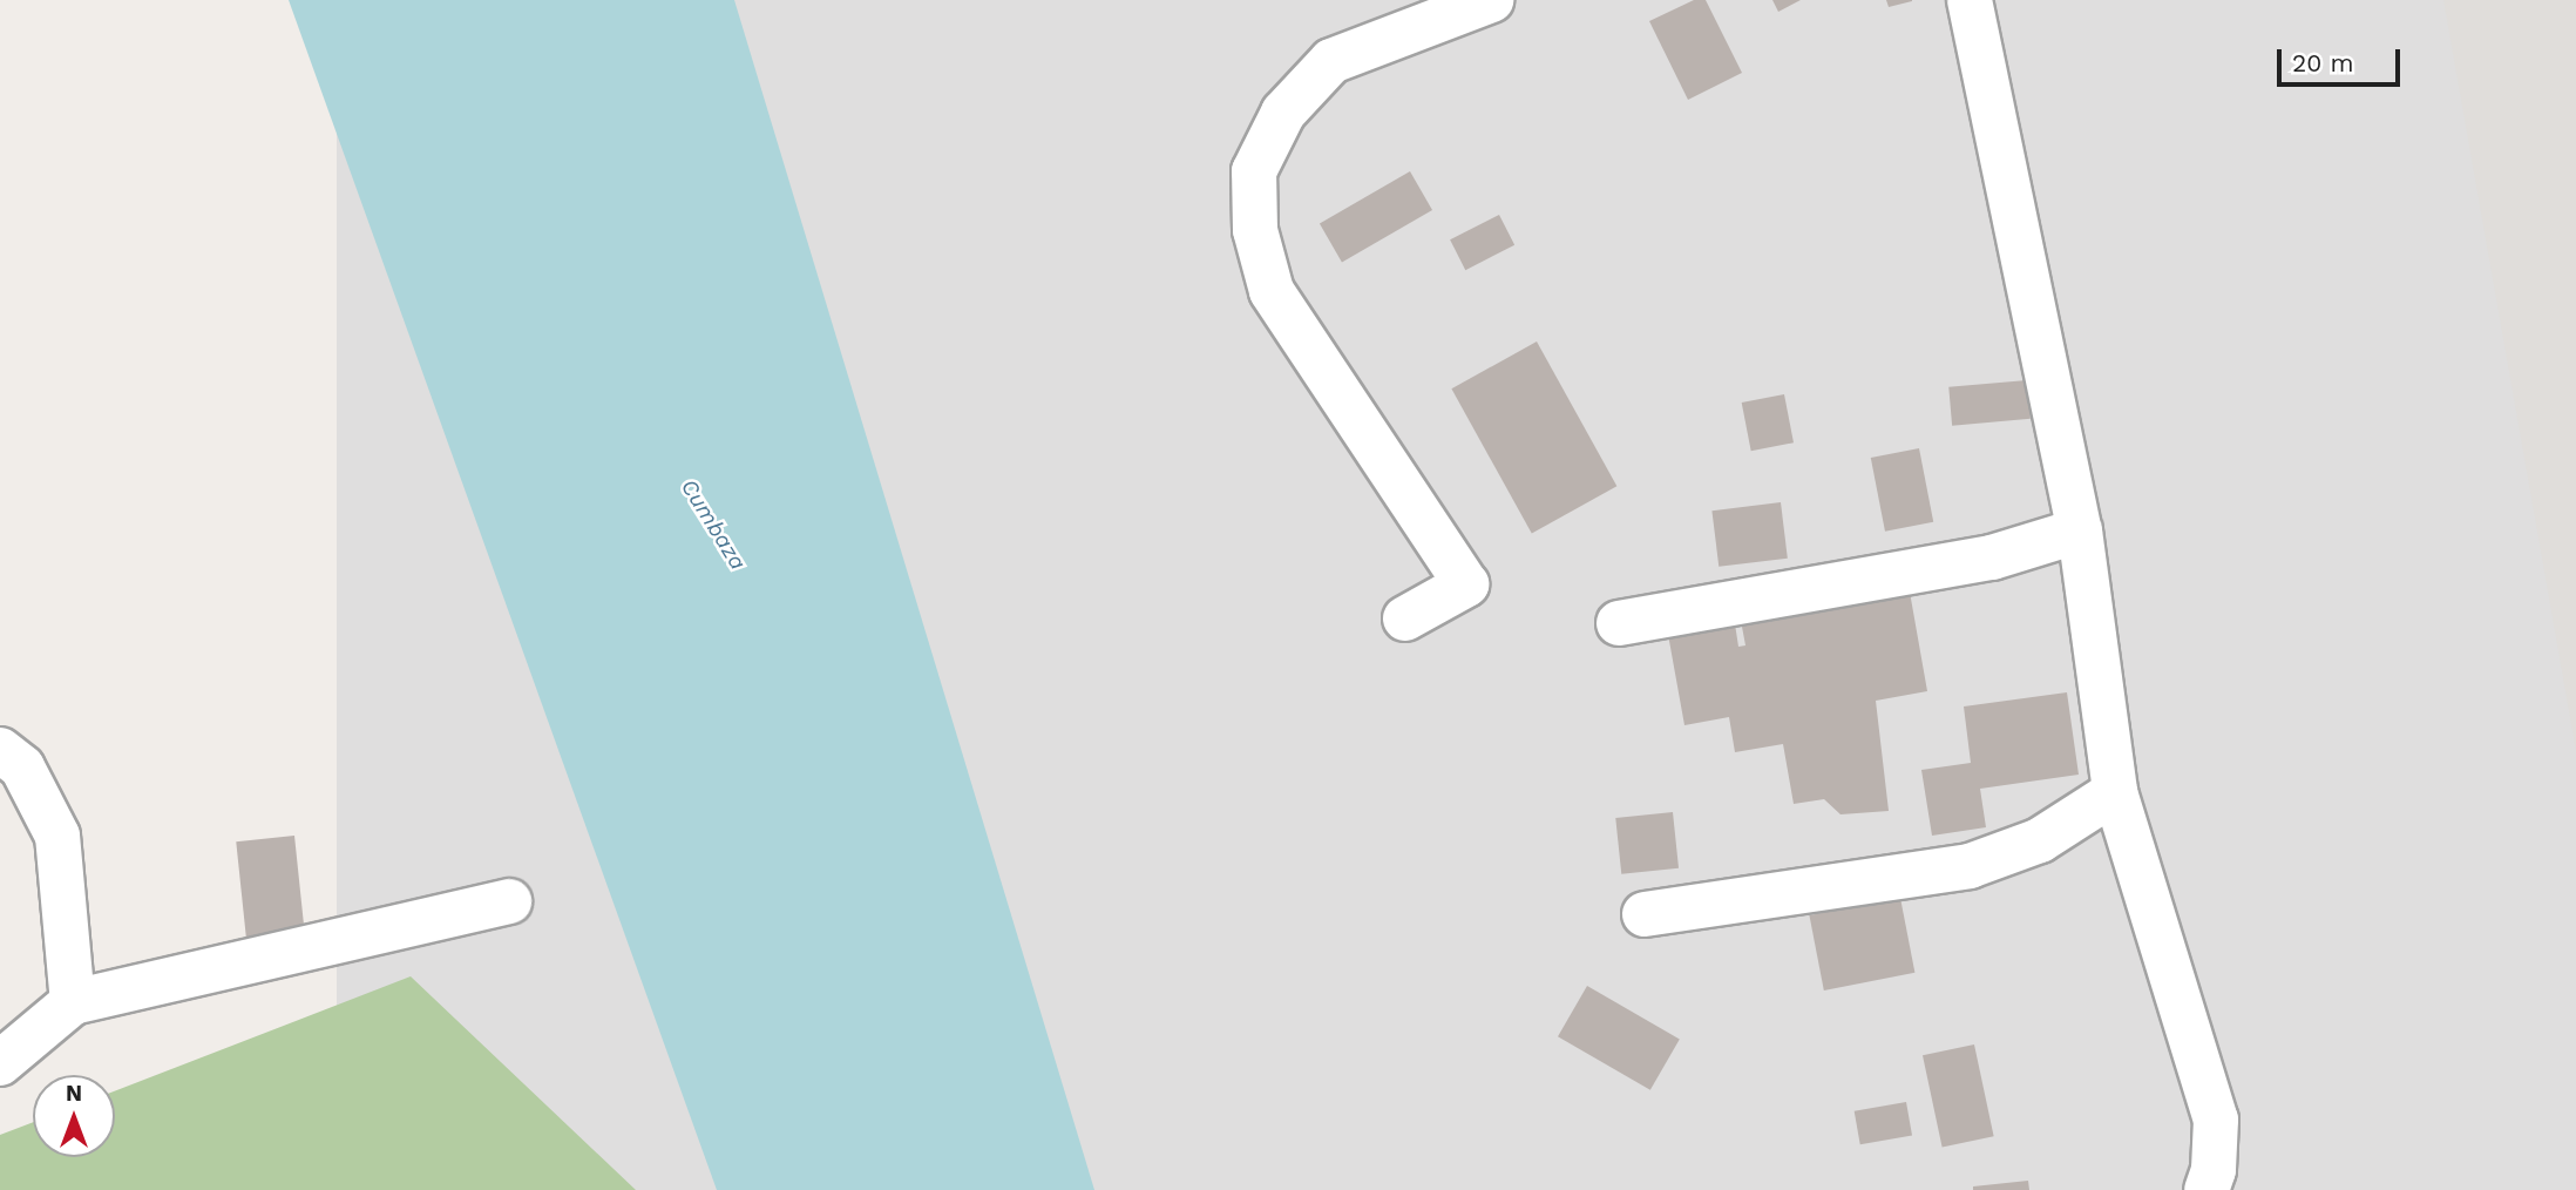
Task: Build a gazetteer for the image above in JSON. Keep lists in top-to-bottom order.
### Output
{
  "water": ["Cumbaza"],
  "scale_bar": "20 m",
  "north": "top"
}
